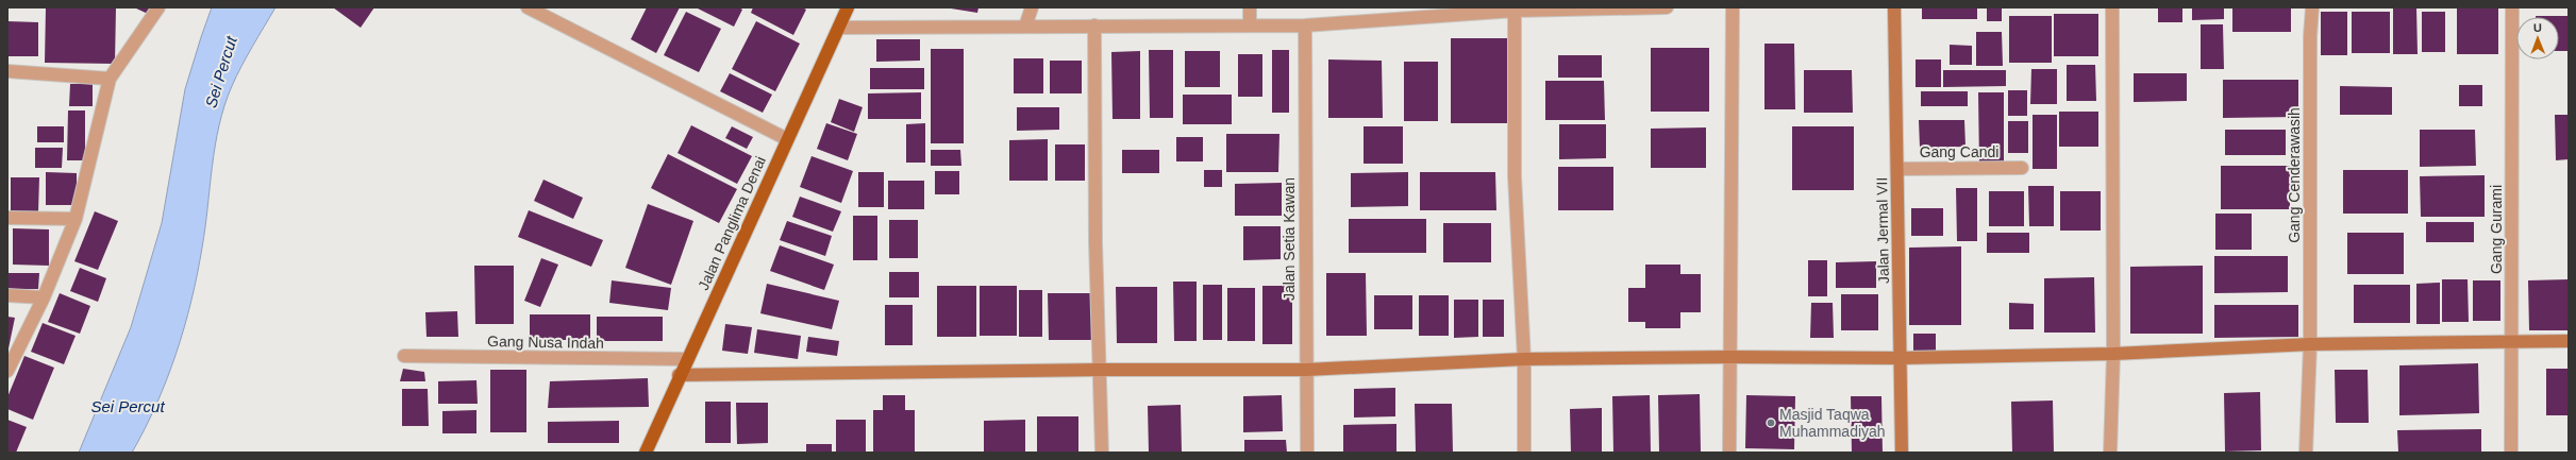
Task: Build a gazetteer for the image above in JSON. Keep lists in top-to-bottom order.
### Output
{
  "streets": {
    "main road": ["Jalan Panglima Denai"],
    "street": [
      "Gang Candi",
      "Gang Cenderawasih",
      "Gang Gurami",
      "Jalan Jermal VII",
      "Jalan Setia Kawan",
      "Gang Nusa Indah"
    ]
  },
  "crossings": [
    ["Gang Candi", "Jalan Jermal VII"],
    ["Jalan Panglima Denai", "Gang Nusa Indah"]
  ],
  "water": ["Sei Percut"],
  "places": ["Masjid Taqwa Muhammadiyah"],
  "north": "top"
}
